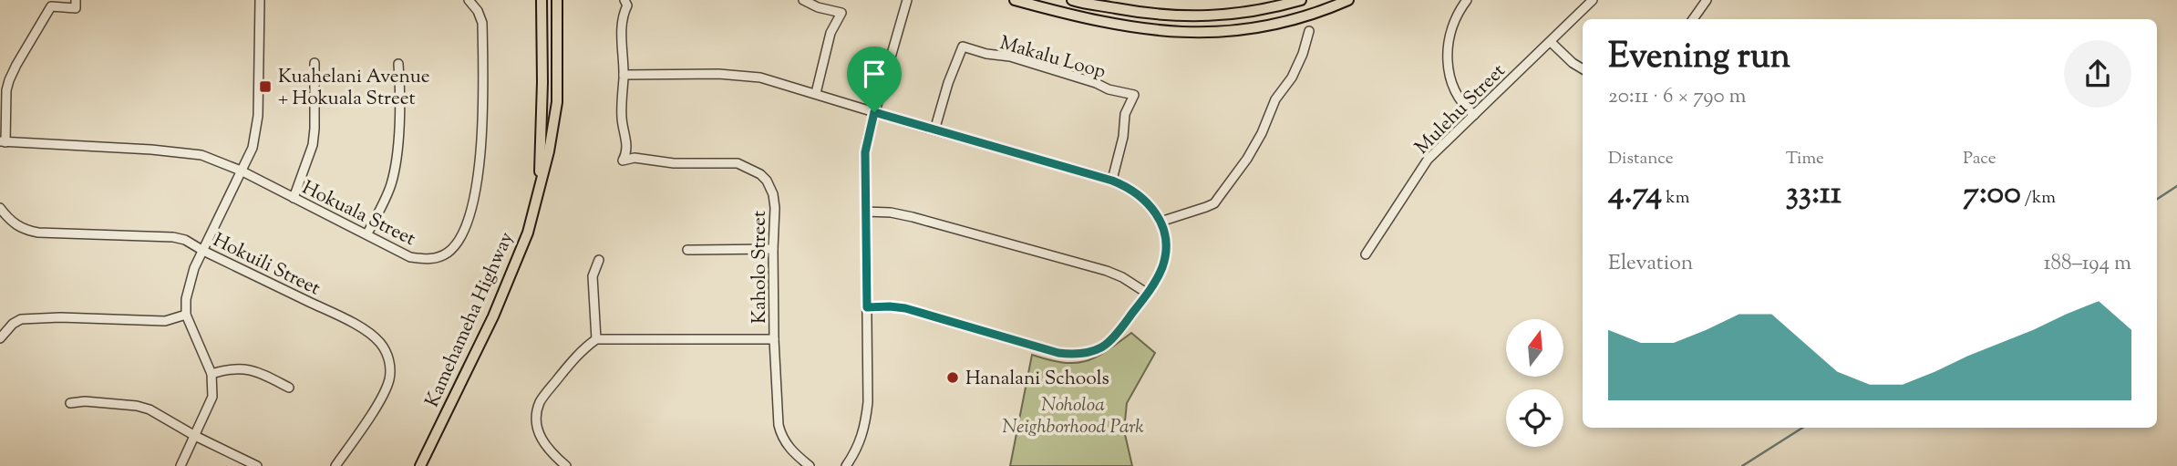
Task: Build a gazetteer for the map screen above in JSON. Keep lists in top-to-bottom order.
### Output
{
  "streets": {
    "main road": ["Kamehameha Highway"],
    "street": [
      "Makalu Loop",
      "Mulehu Street",
      "Hokuala Street",
      "Hokuili Street",
      "Kaholo Street"
    ]
  },
  "parks": ["Noholoa Neighborhood Park"],
  "places": {
    "transit": ["Kuahelani Avenue + Hokuala Street"],
    "other": ["Hanalani Schools"]
  },
  "north": "top",
  "page": {
    "heading": ["Evening run", "20:11 · 6 × 790 m"],
    "stats": [
      ["Distance", "4.74 km"],
      ["Time", "33:11"],
      ["Pace", "7:00 /km"]
    ],
    "chart": ["Elevation", "188–194 m"]
  }
}
